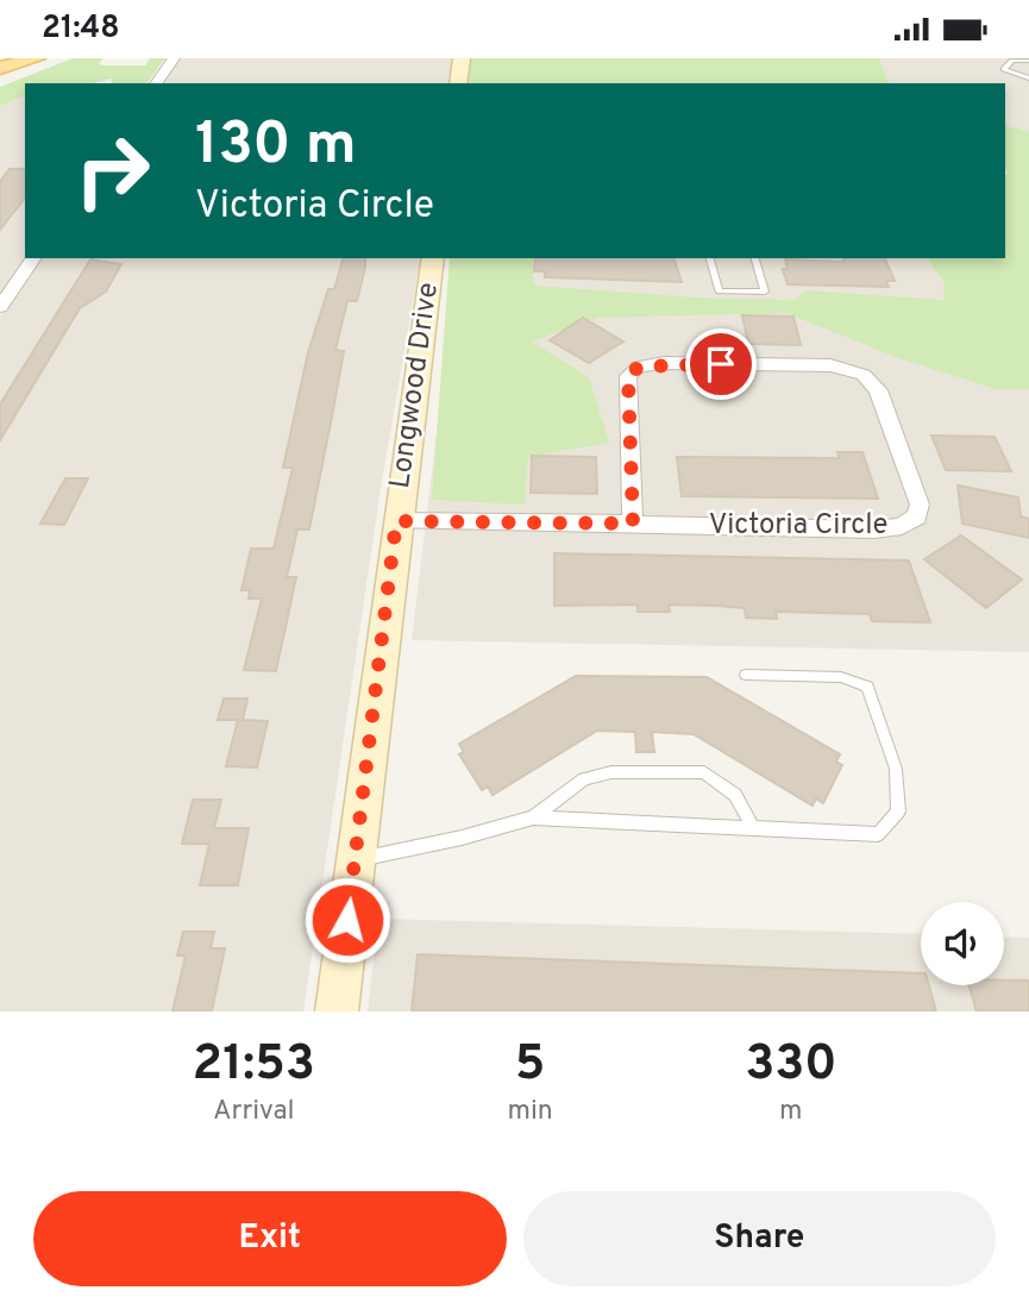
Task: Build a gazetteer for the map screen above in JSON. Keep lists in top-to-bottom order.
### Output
{
  "streets": {
    "main road": ["Longwood Drive"],
    "street": ["Victoria Circle"]
  },
  "crossings": [
    ["Longwood Drive", "Victoria Circle"]
  ],
  "page": {
    "status": "21:48",
    "turn": ["130 m", "Victoria Circle"],
    "eta": [
      "21:53",
      "Arrival",
      "5",
      "min",
      "330",
      "m"
    ],
    "buttons": ["Exit", "Share"]
  }
}
